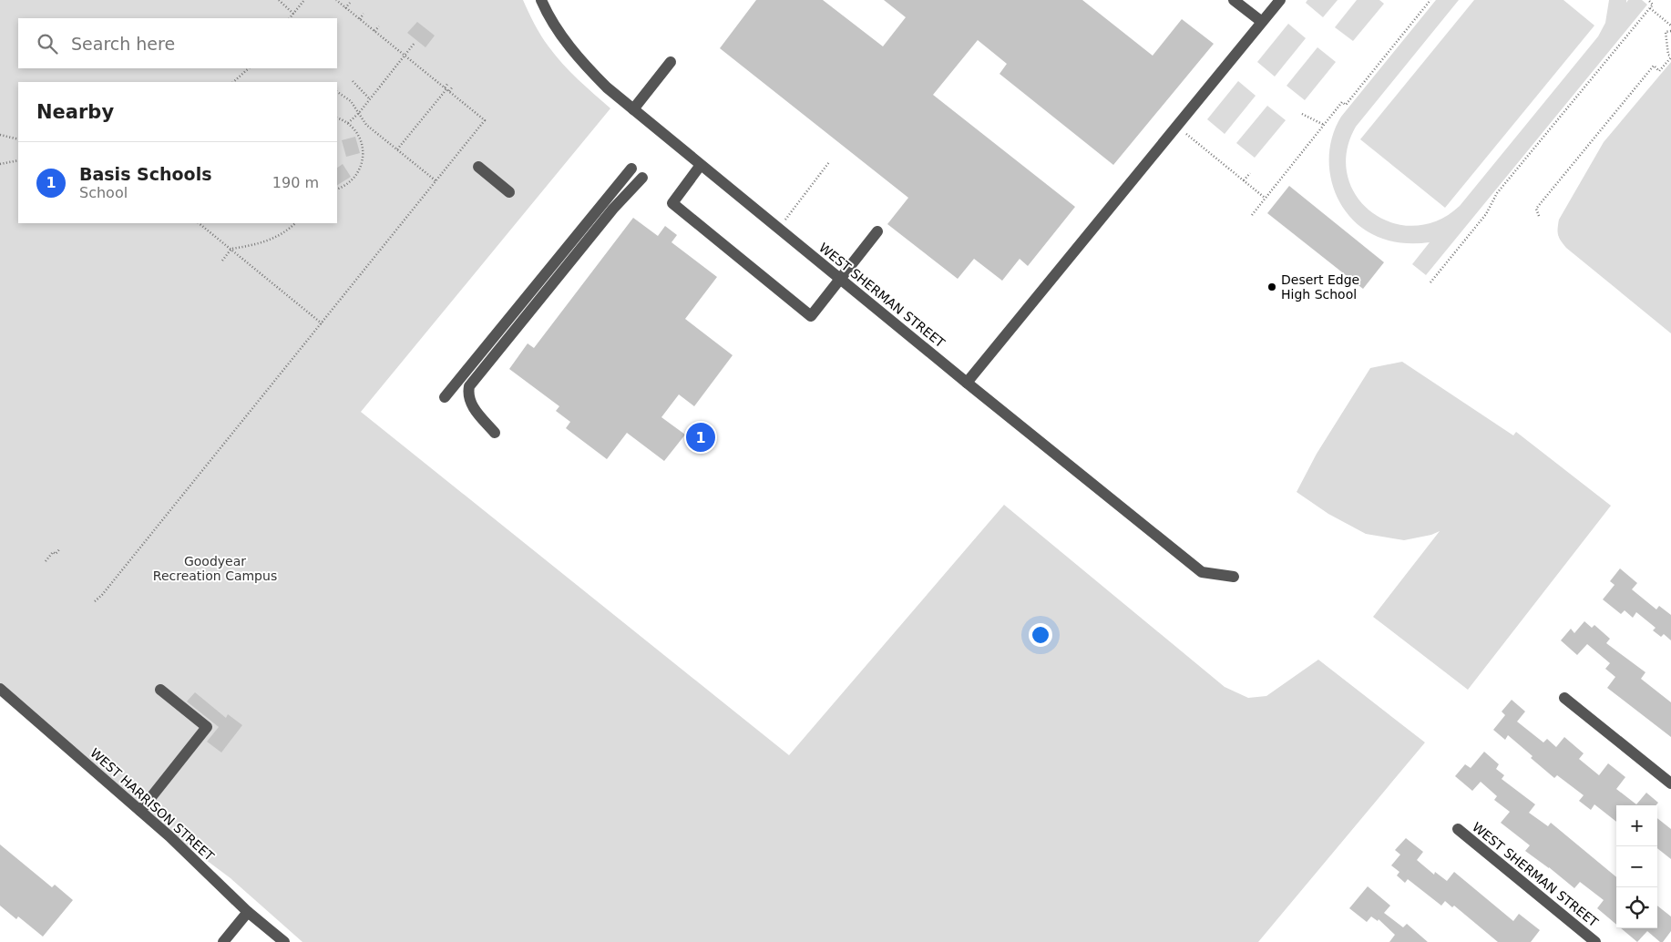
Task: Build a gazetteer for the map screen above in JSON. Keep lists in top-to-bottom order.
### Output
{
  "streets": {
    "street": ["WEST SHERMAN STREET", "WEST HARRISON STREET"]
  },
  "parks": ["Goodyear Recreation Campus"],
  "places": ["Desert Edge High School"],
  "page": {
    "search": "Search here",
    "heading": "Nearby",
    "list": [
      {
        "mark": "1",
        "name": "Basis Schools",
        "note": "School",
        "value": "190 m"
      }
    ],
    "pins": "1",
    "map_buttons": ["+", "−"]
  }
}
